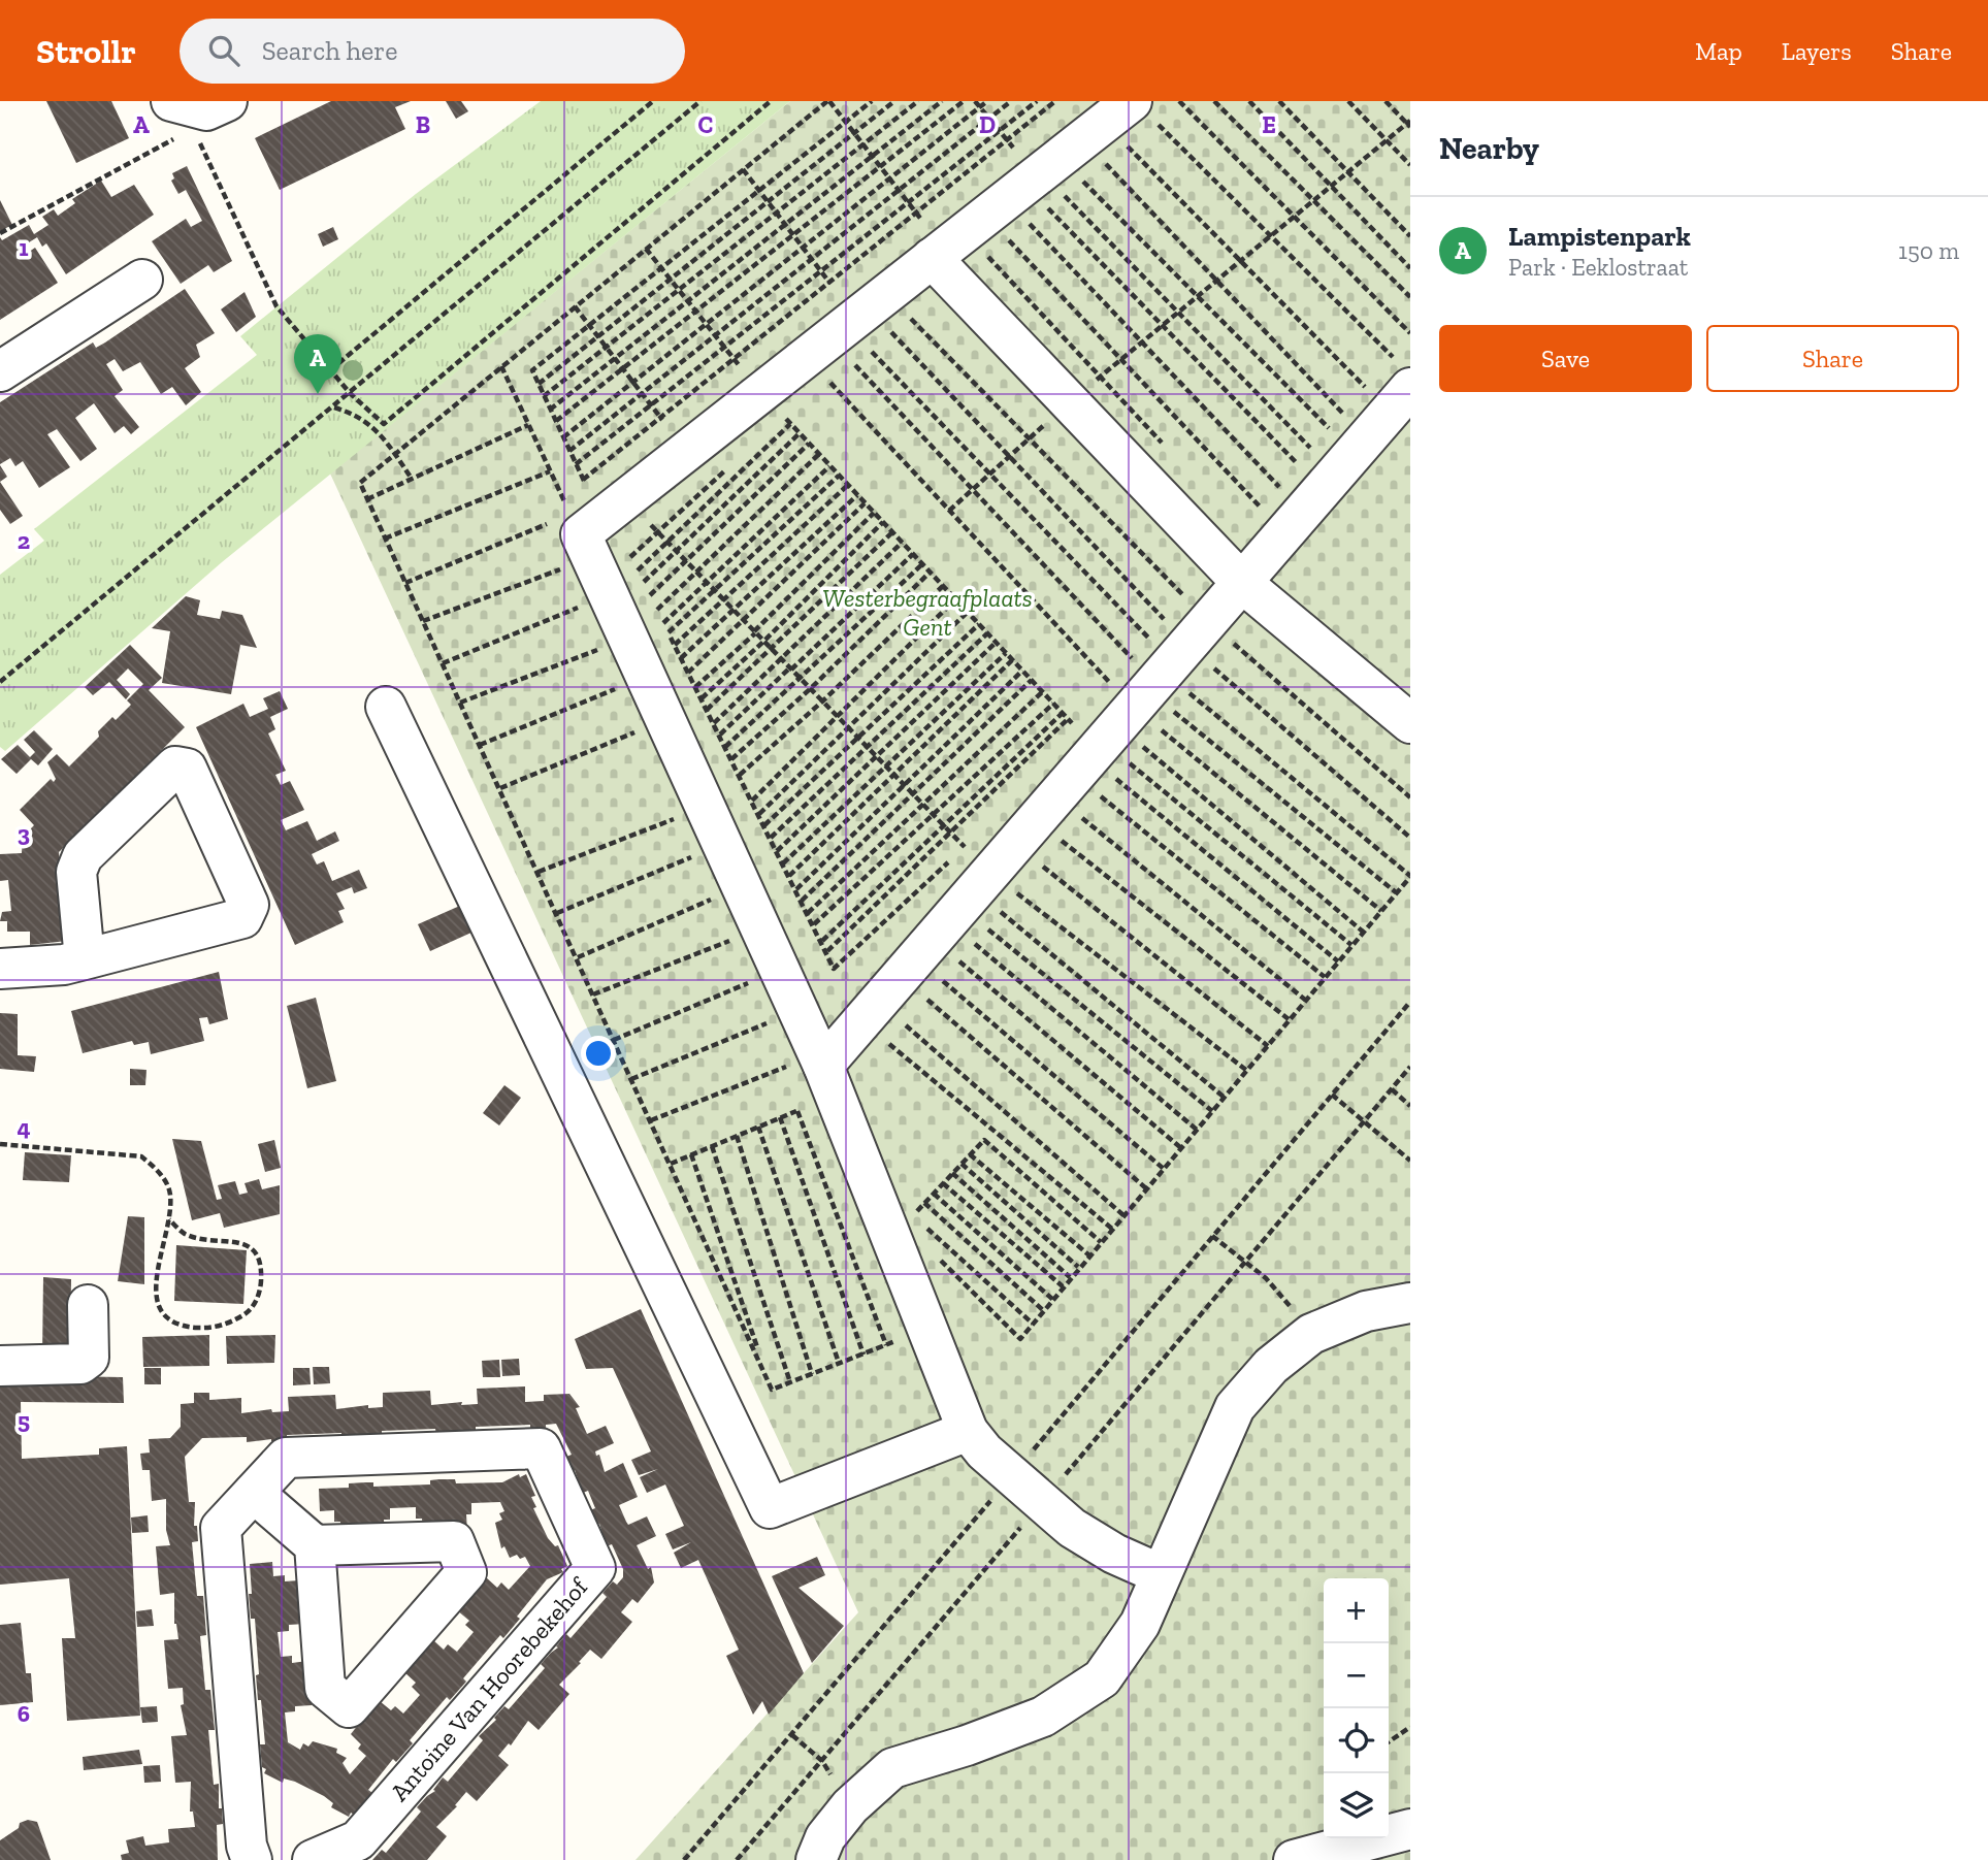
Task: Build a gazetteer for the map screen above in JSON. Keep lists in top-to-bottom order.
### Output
{
  "streets": {
    "street": ["Antoine Van Hoorebekehof"]
  },
  "parks": ["Westerbegraafplaats Gent"],
  "page": {
    "header": "Strollr",
    "search": "Search here",
    "nav": ["Map", "Layers", "Share"],
    "heading": "Nearby",
    "list": [
      {
        "mark": "A",
        "name": "Lampistenpark",
        "note": "Park · Eeklostraat",
        "value": "150 m"
      }
    ],
    "buttons": ["Save", "Share"],
    "pins": "A",
    "map_buttons": ["+", "−"]
  },
  "grid": {
    "columns": [
      "A",
      "B",
      "C",
      "D",
      "E"
    ],
    "rows": [
      "1",
      "2",
      "3",
      "4",
      "5",
      "6"
    ]
  }
}
